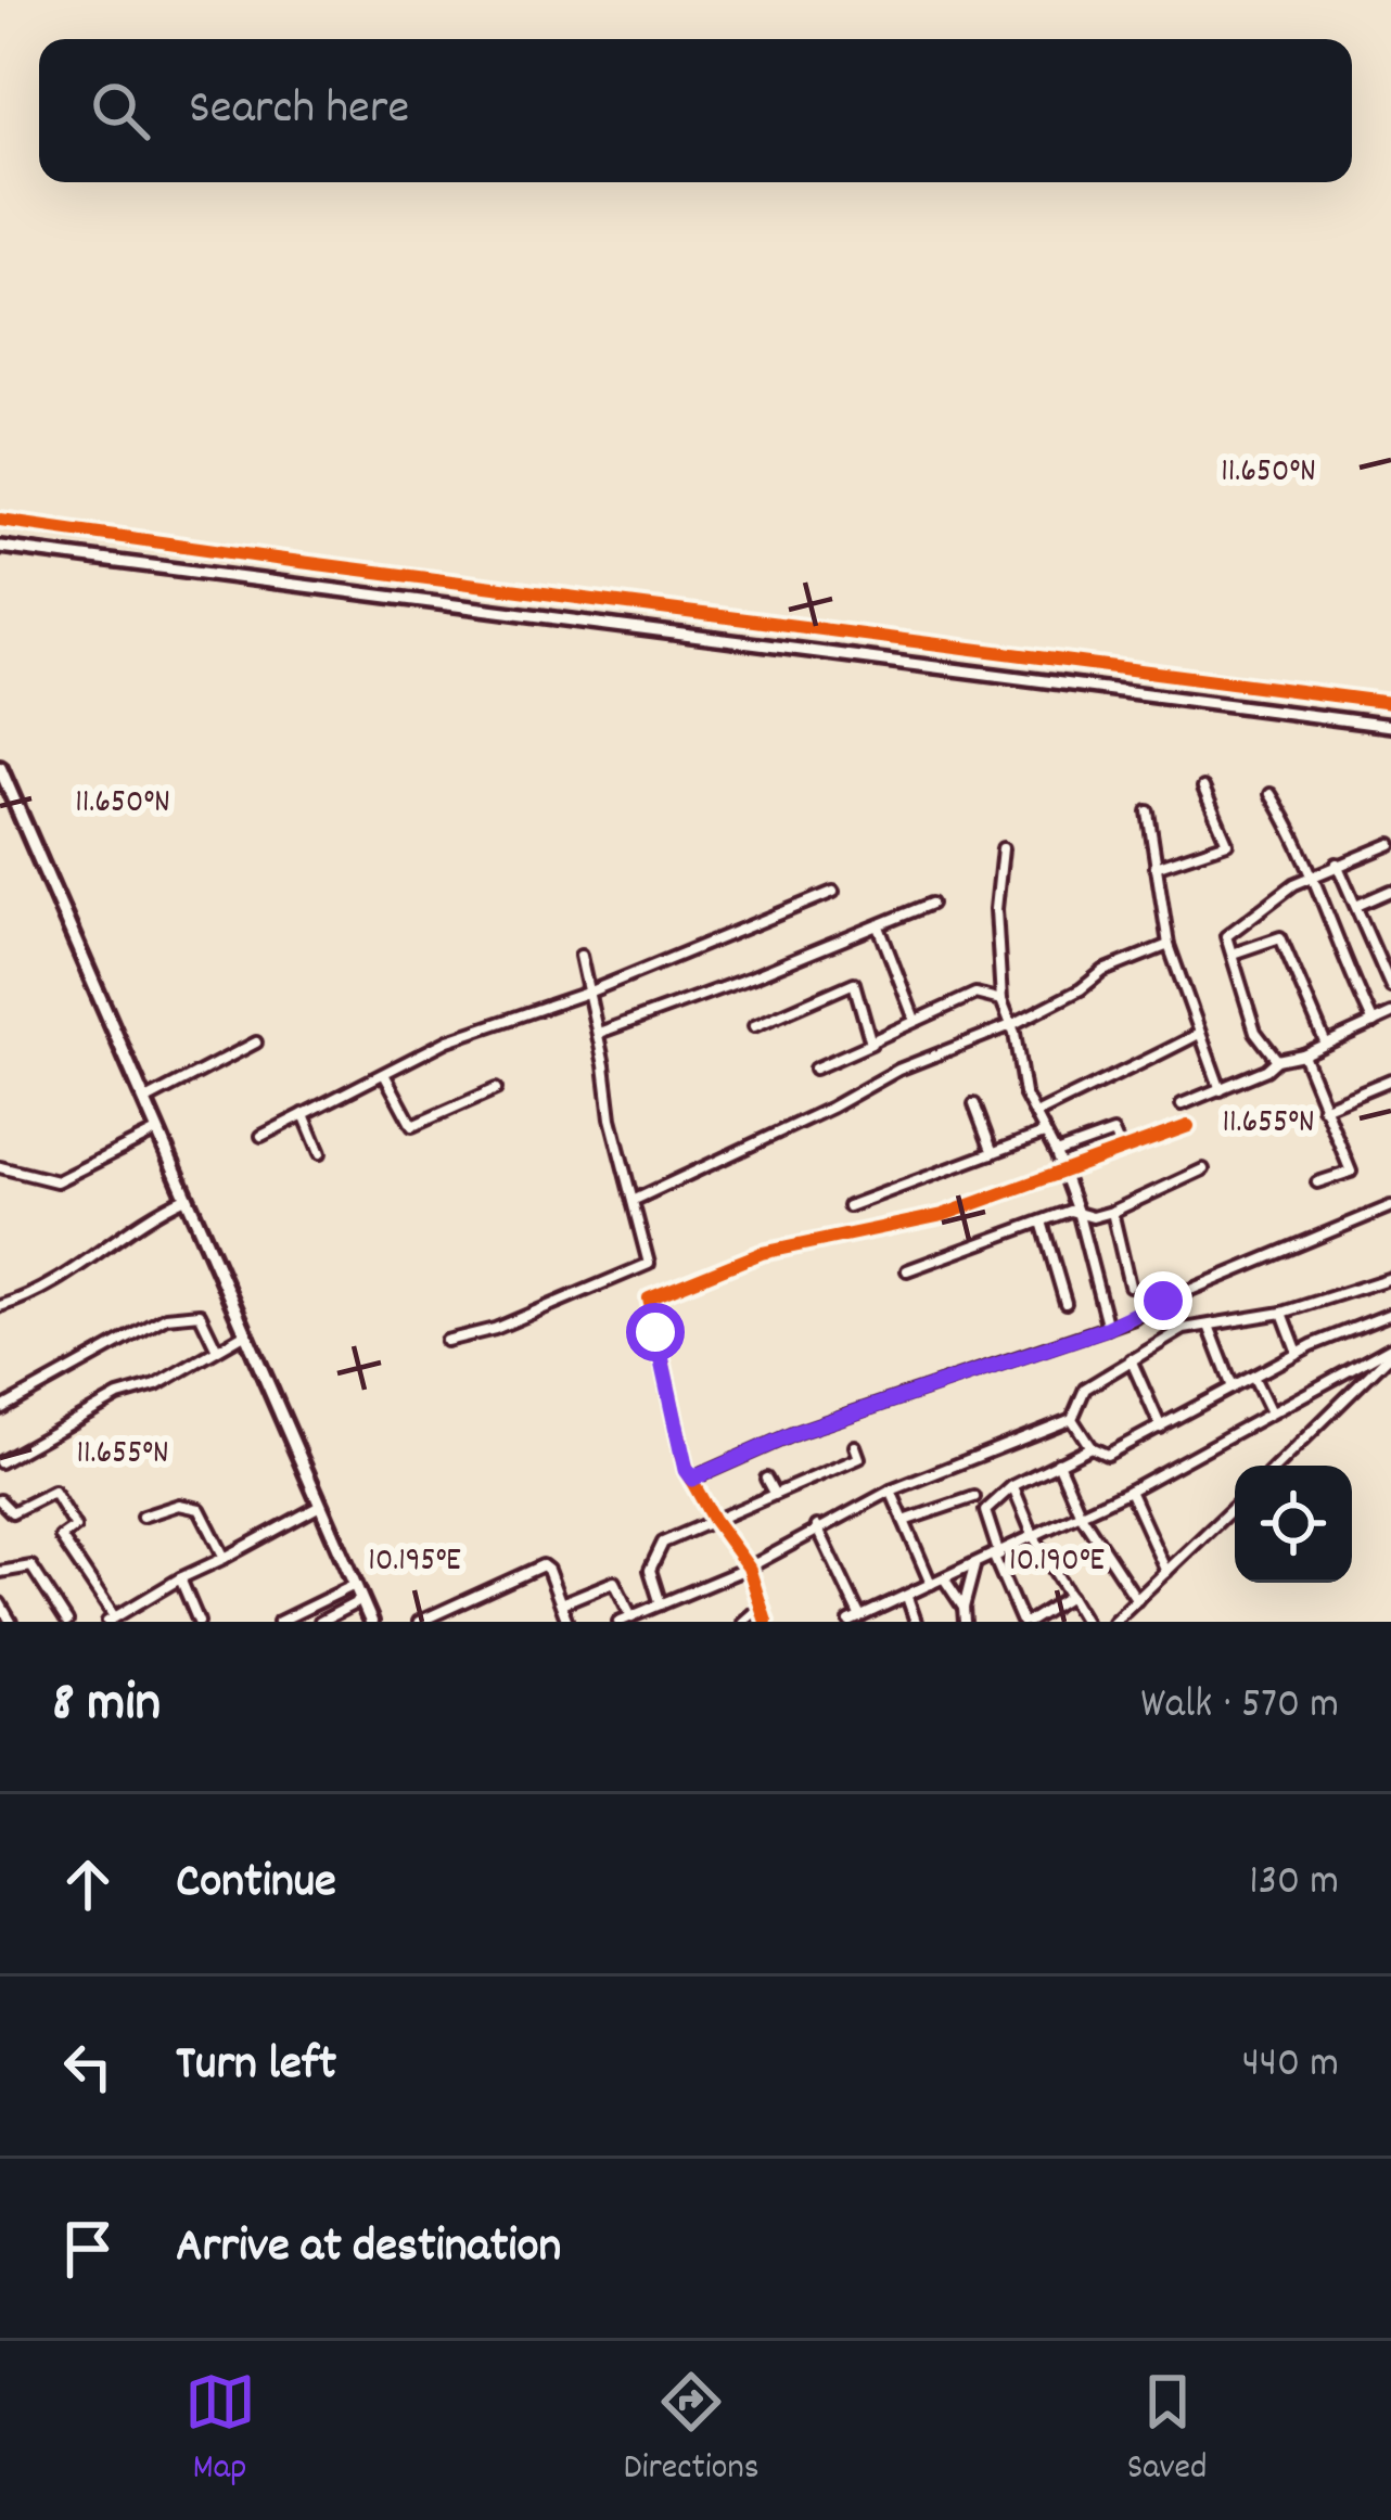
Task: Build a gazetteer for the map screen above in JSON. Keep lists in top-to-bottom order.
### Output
{
  "page": {
    "search": "Search here",
    "heading": ["8 min", "Walk · 570 m"],
    "list": [
      ["Continue", "130 m"],
      ["Turn left", "440 m"],
      "Arrive at destination"
    ],
    "nav": ["Map", "Directions", "Saved"]
  },
  "coordinates": [
    "11.650°N",
    "11.655°N",
    "10.195°E",
    "10.190°E"
  ]
}
